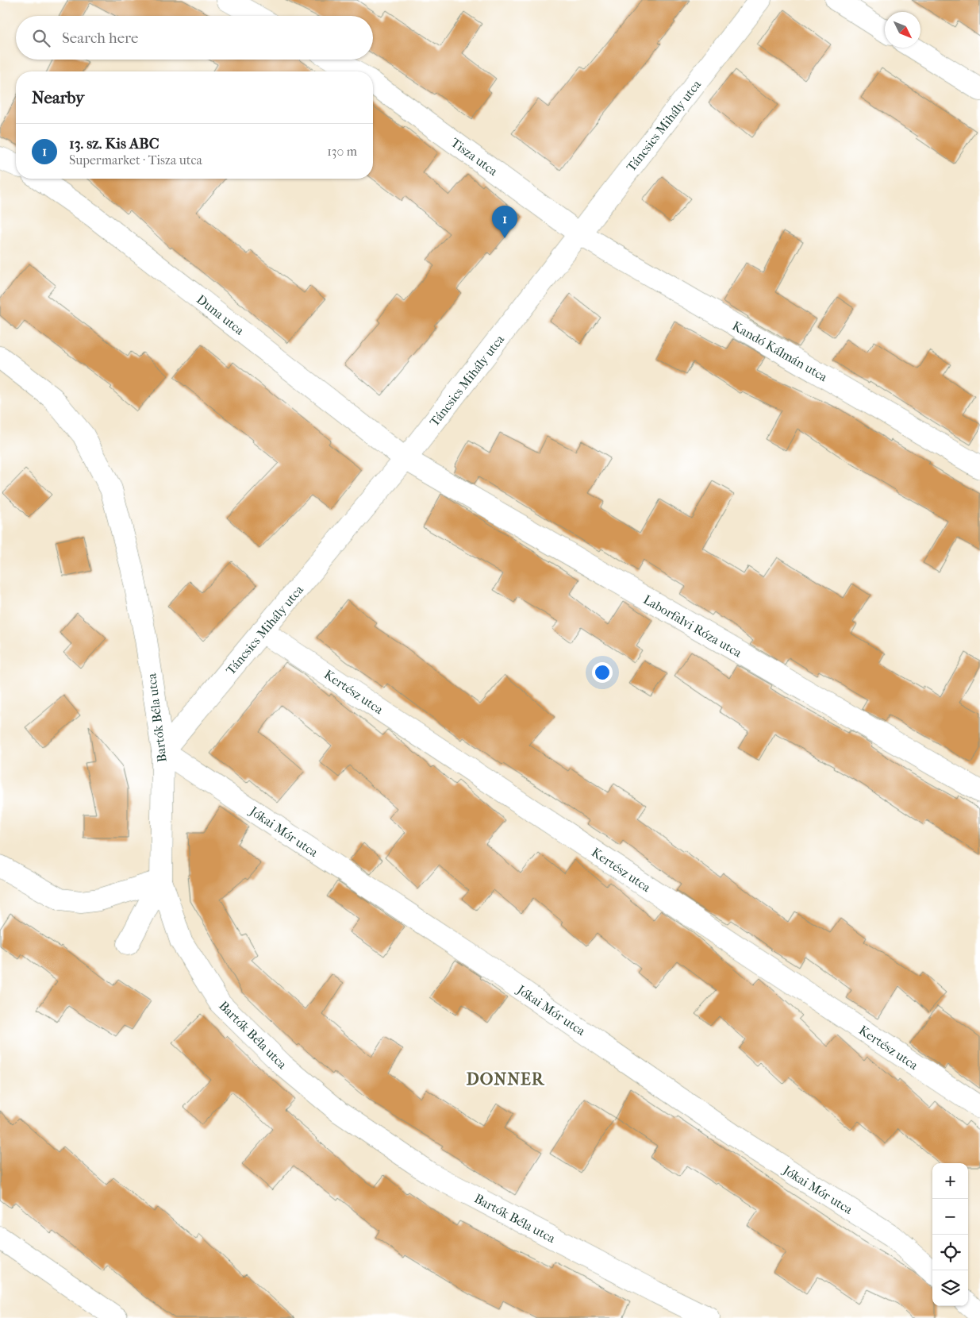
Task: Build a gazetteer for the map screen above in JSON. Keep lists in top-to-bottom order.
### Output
{
  "streets": {
    "street": [
      "Táncsics Mihály utca",
      "Tisza utca",
      "Duna utca",
      "Kandó Kálmán utca",
      "Laborfalvi Róza utca",
      "Kertész utca",
      "Bartók Béla utca",
      "Jókai Mór utca"
    ]
  },
  "crossings": [
    ["Táncsics Mihály utca", "Tisza utca"],
    ["Táncsics Mihály utca", "Duna utca"],
    ["Táncsics Mihály utca", "Kandó Kálmán utca"],
    ["Táncsics Mihály utca", "Laborfalvi Róza utca"],
    ["Táncsics Mihály utca", "Kertész utca"],
    ["Táncsics Mihály utca", "Bartók Béla utca"],
    ["Táncsics Mihály utca", "Jókai Mór utca"],
    ["Tisza utca", "Kandó Kálmán utca"],
    ["Duna utca", "Laborfalvi Róza utca"],
    ["Bartók Béla utca", "Jókai Mór utca"]
  ],
  "districts": ["DONNER"],
  "north": "bottom right",
  "page": {
    "search": "Search here",
    "heading": "Nearby",
    "list": [
      {
        "mark": "1",
        "name": "13. sz. Kis ABC",
        "note": "Supermarket · Tisza utca",
        "value": "130 m"
      }
    ],
    "pins": "1",
    "map_buttons": ["+", "−"]
  }
}
